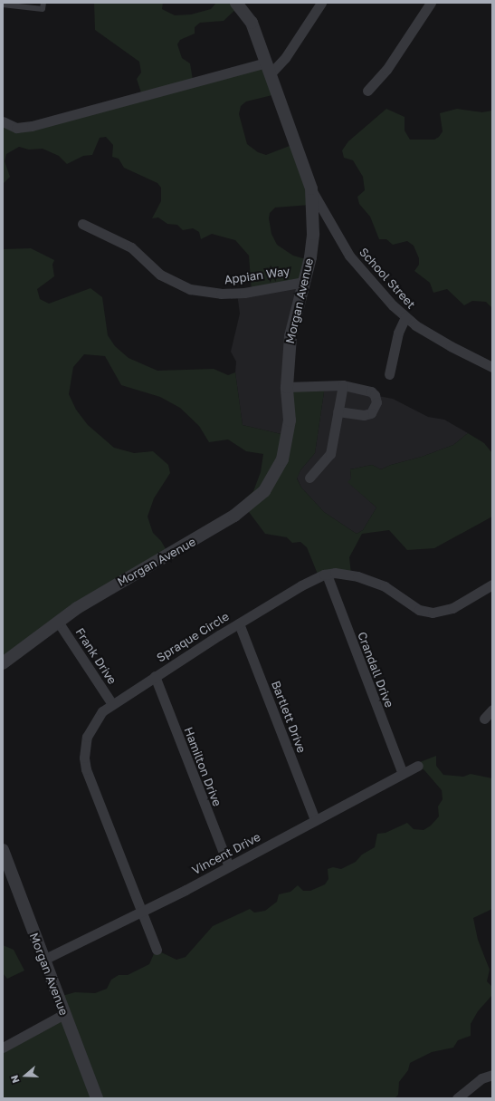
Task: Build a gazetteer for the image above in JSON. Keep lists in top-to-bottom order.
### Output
{
  "streets": {
    "street": [
      "Appian Way",
      "School Street",
      "Morgan Avenue",
      "Spraque Circle",
      "Frank Drive",
      "Crandall Drive",
      "Bartlett Drive",
      "Hamilton Drive",
      "Vincent Drive"
    ]
  },
  "crossings": [
    ["Appian Way", "Morgan Avenue"],
    ["School Street", "Morgan Avenue"],
    ["Morgan Avenue", "Frank Drive"],
    ["Morgan Avenue", "Vincent Drive"],
    ["Spraque Circle", "Frank Drive"],
    ["Spraque Circle", "Crandall Drive"],
    ["Spraque Circle", "Bartlett Drive"],
    ["Spraque Circle", "Hamilton Drive"],
    ["Spraque Circle", "Vincent Drive"],
    ["Crandall Drive", "Vincent Drive"],
    ["Bartlett Drive", "Vincent Drive"],
    ["Hamilton Drive", "Vincent Drive"]
  ],
  "north": "left"
}
